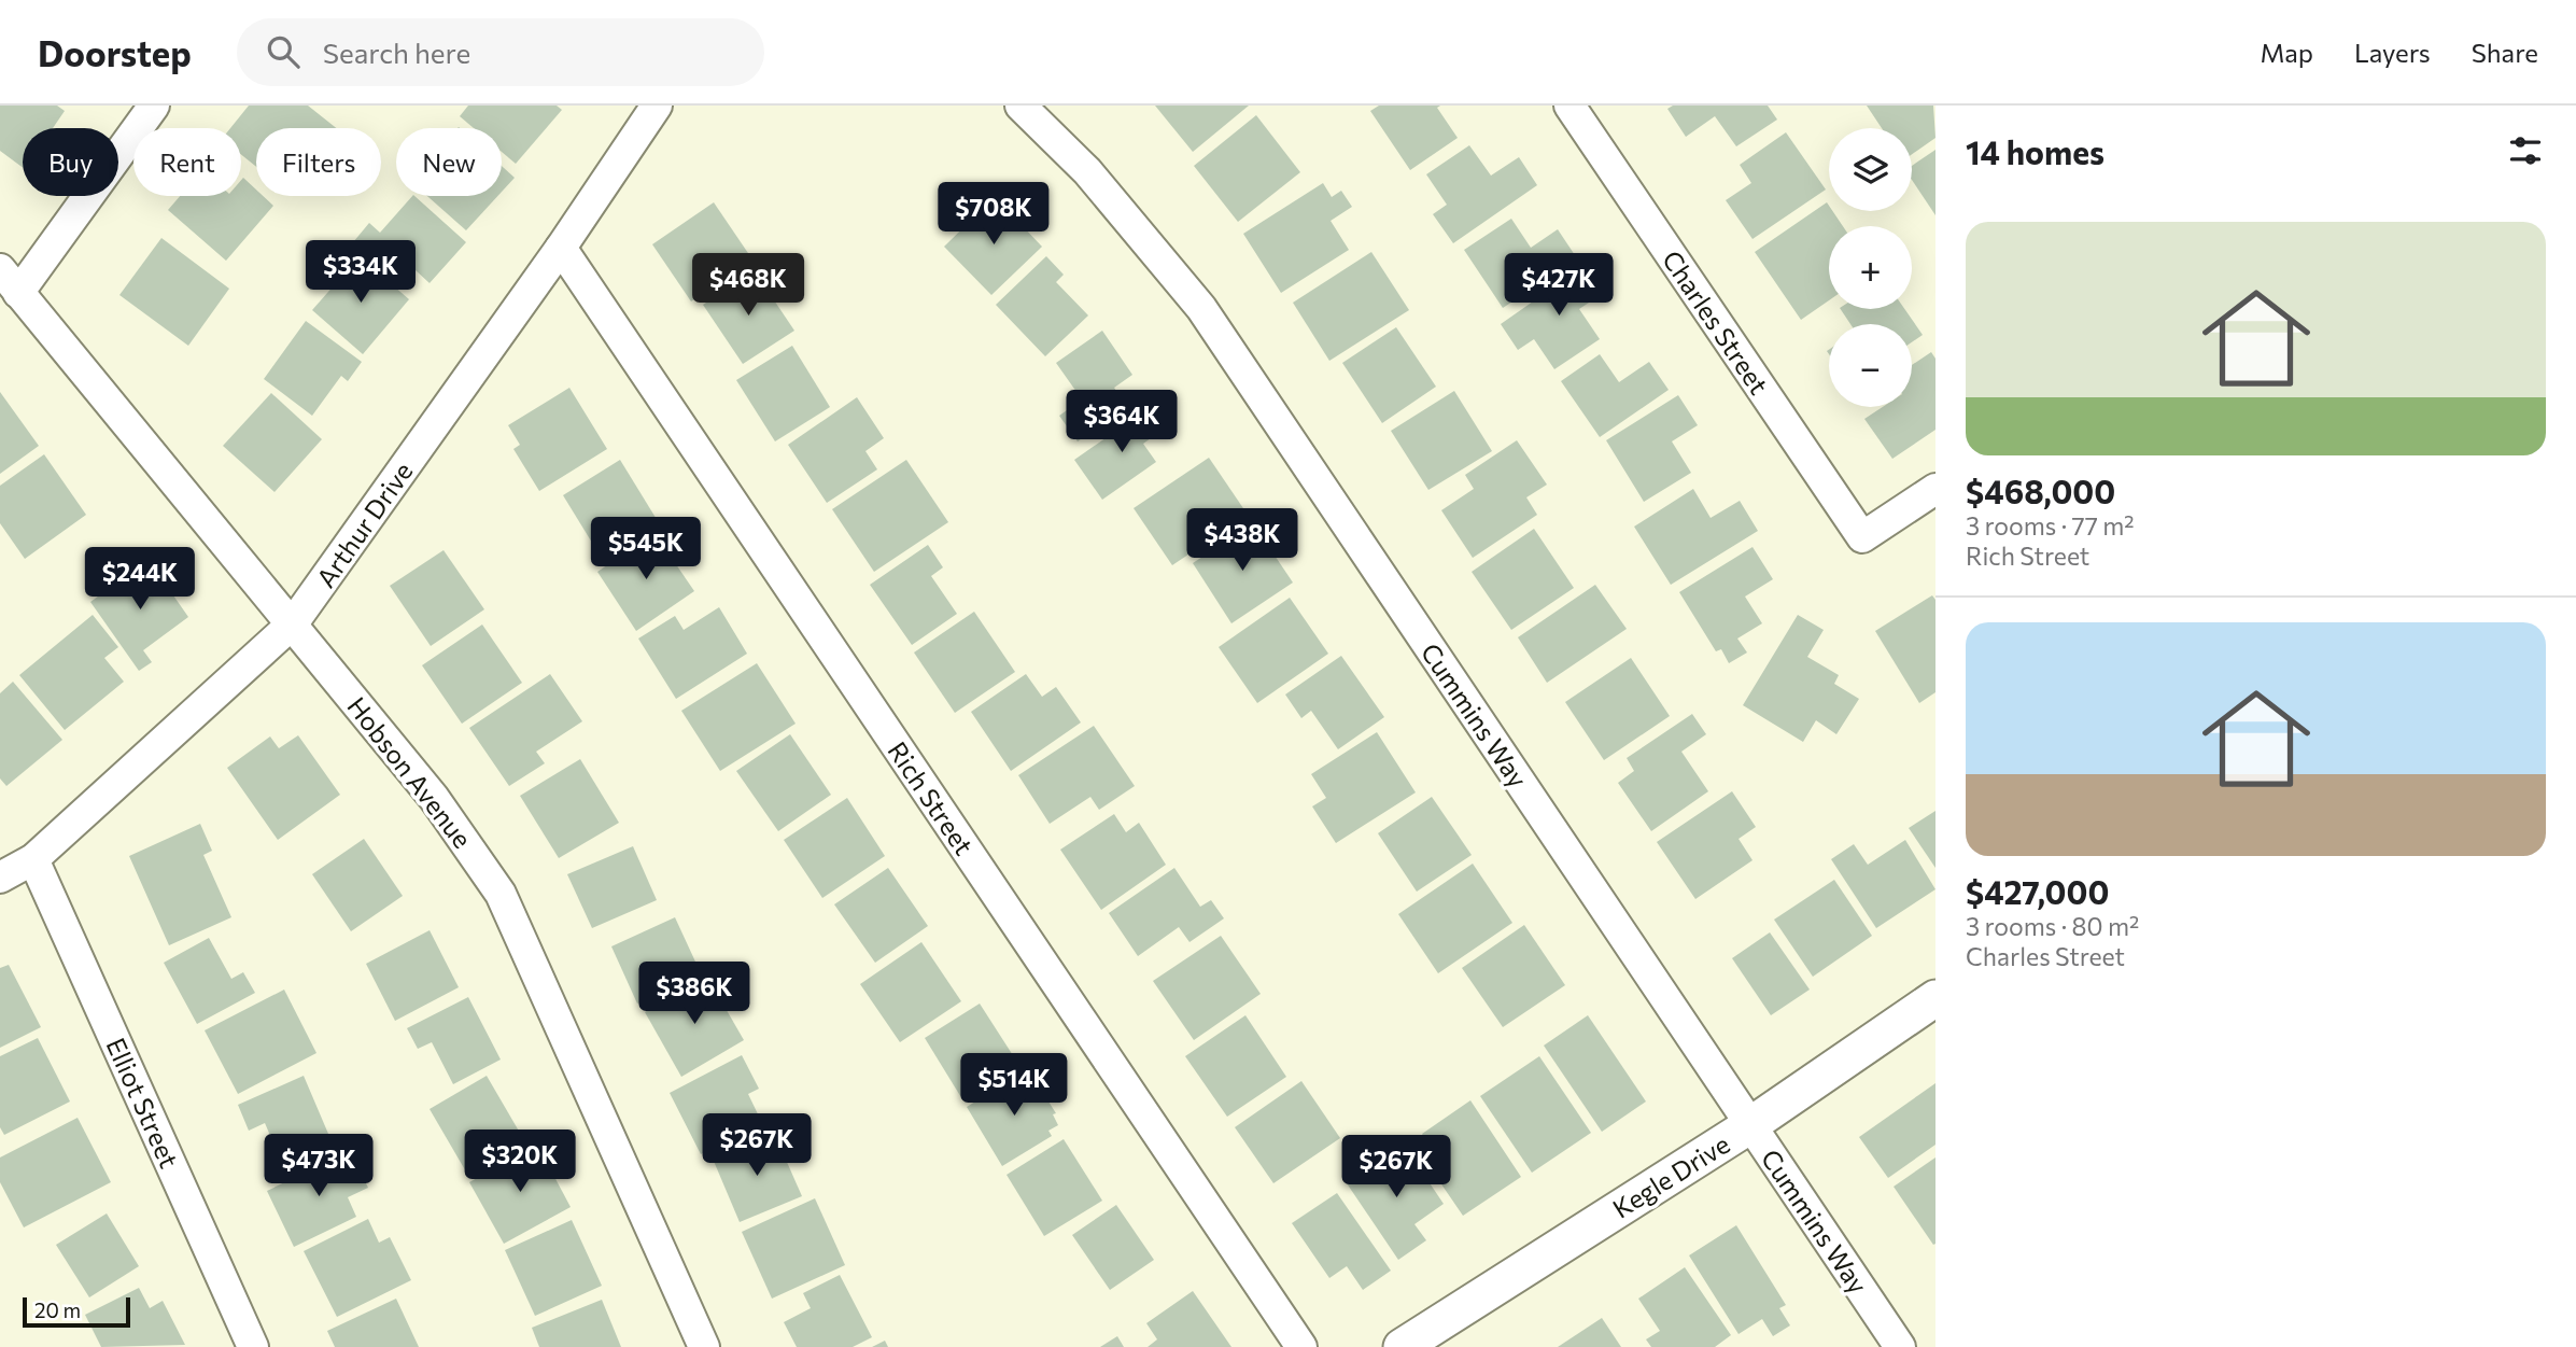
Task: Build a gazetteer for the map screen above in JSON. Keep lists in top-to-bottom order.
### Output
{
  "streets": {
    "street": [
      "Charles Street",
      "Arthur Drive",
      "Cummins Way",
      "Hobson Avenue",
      "Rich Street",
      "Elliot Street",
      "Kegle Drive"
    ]
  },
  "crossings": [
    ["Arthur Drive", "Hobson Avenue"],
    ["Arthur Drive", "Rich Street"],
    ["Arthur Drive", "Elliot Street"],
    ["Cummins Way", "Kegle Drive"]
  ],
  "scale_bar": "20 m",
  "page": {
    "header": "Doorstep",
    "search": "Search here",
    "nav": ["Map", "Layers", "Share"],
    "heading": "14 homes",
    "map_buttons": ["+", "−"],
    "chip": [
      "Buy",
      "Rent",
      "Filters",
      "New"
    ],
    "price": [
      "$708K",
      "$334K",
      "$468K",
      "$427K",
      "$364K",
      "$438K",
      "$545K",
      "$244K",
      "$386K",
      "$514K",
      "$267K",
      "$320K",
      "$473K",
      "$267K"
    ],
    "list": [
      {
        "name": "$468,000",
        "note": "3 rooms · 77 m² · Rich Street"
      },
      {
        "name": "$427,000",
        "note": "3 rooms · 80 m² · Charles Street"
      }
    ],
    "scale": "20 m"
  }
}
